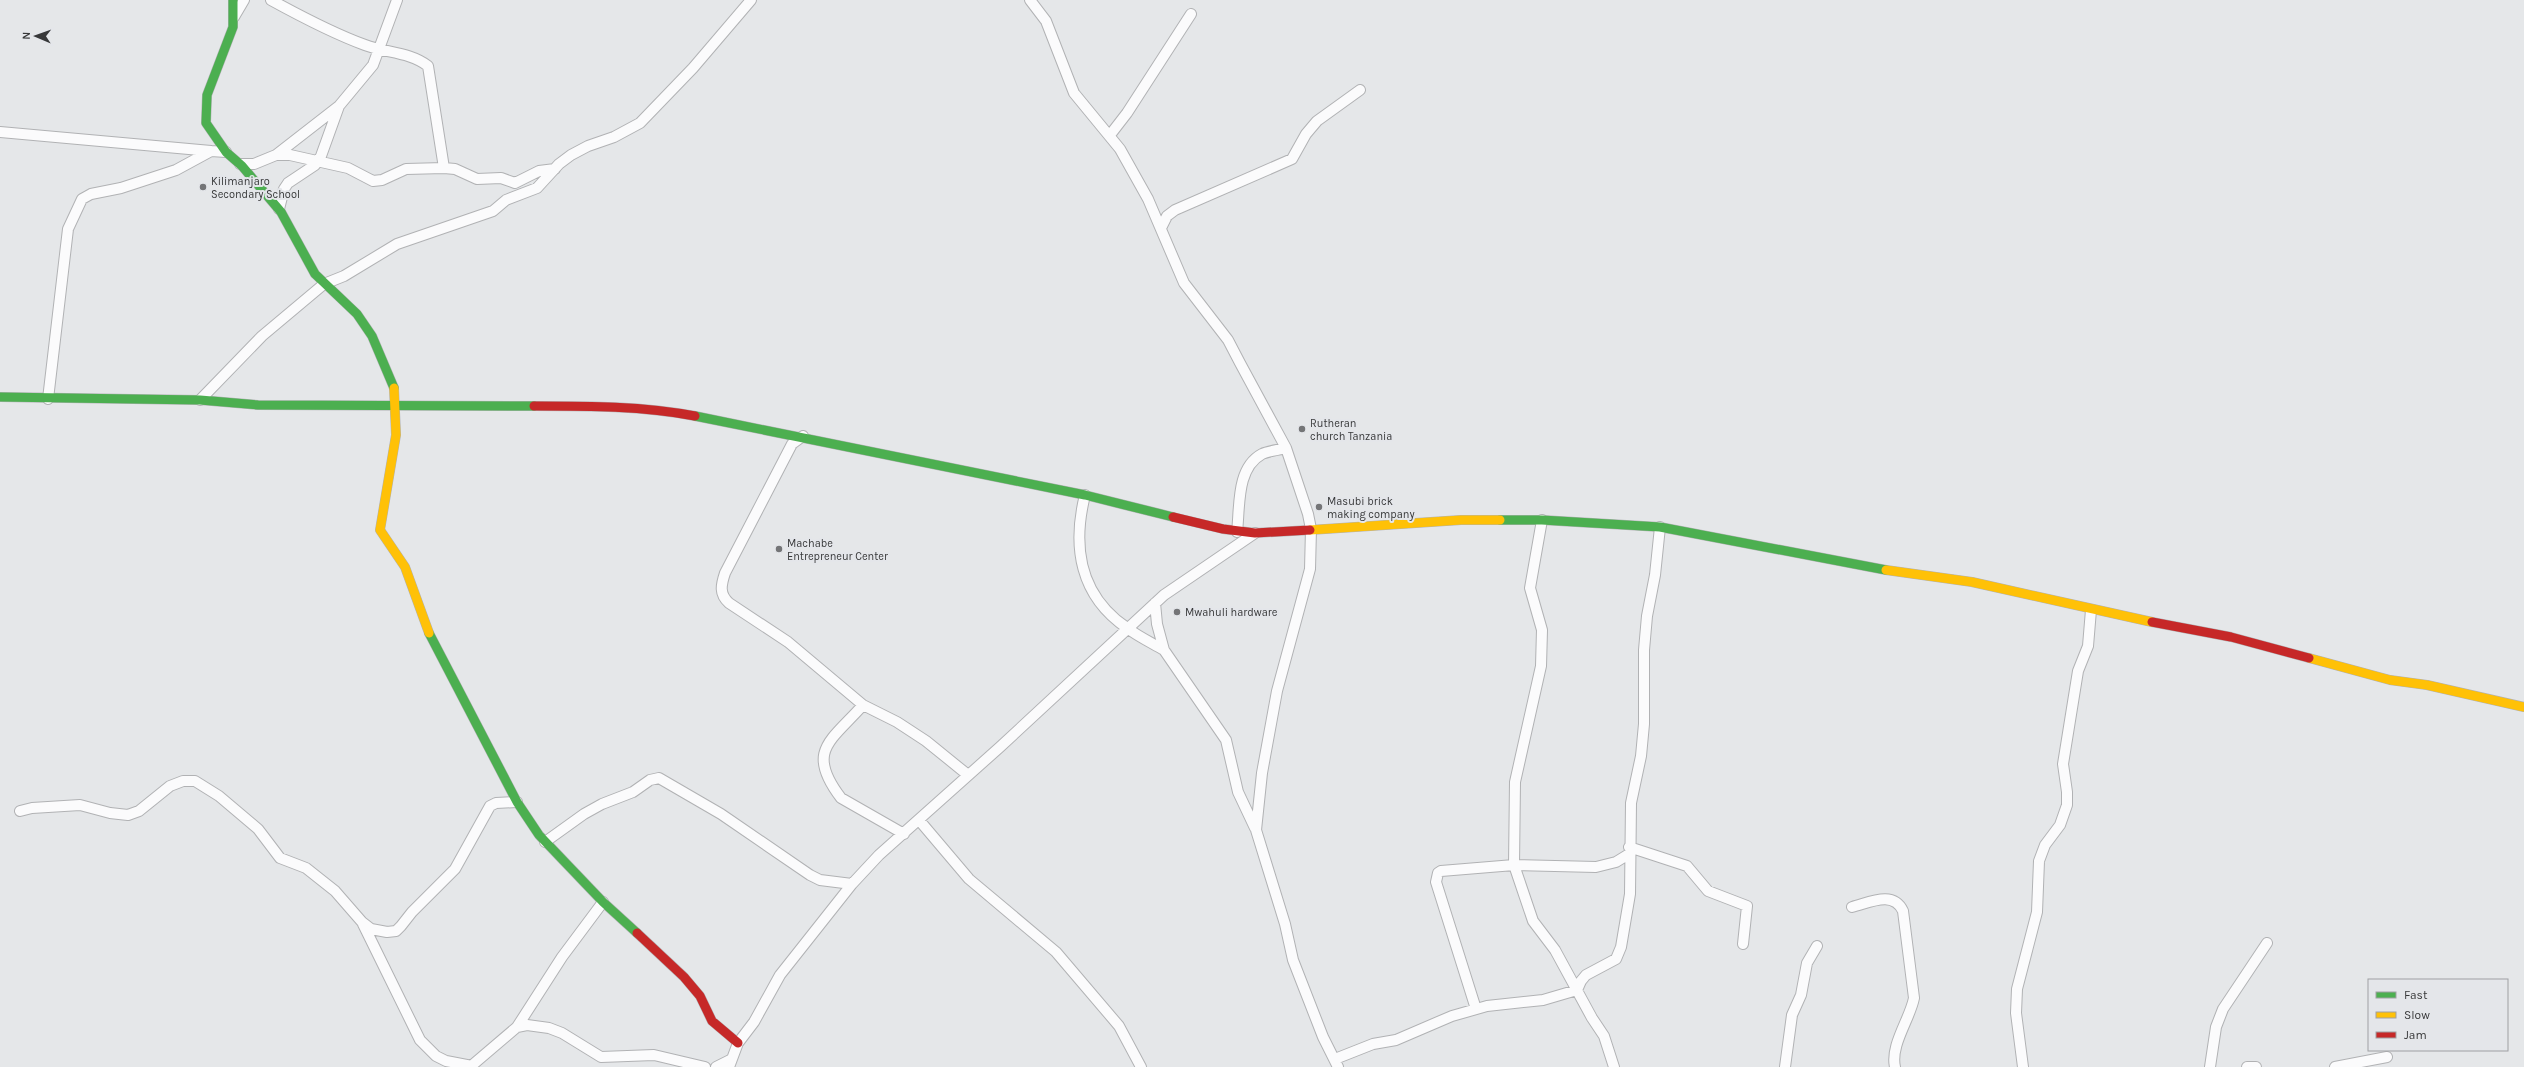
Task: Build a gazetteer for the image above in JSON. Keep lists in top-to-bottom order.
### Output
{
  "places": [
    "Kilimanjaro Secondary School",
    "Rutheran church Tanzania",
    "Masubi brick making company",
    "Machabe Entrepreneur Center",
    "Mwahuli hardware"
  ],
  "legend": ["Fast", "Slow", "Jam"],
  "north": "left"
}
